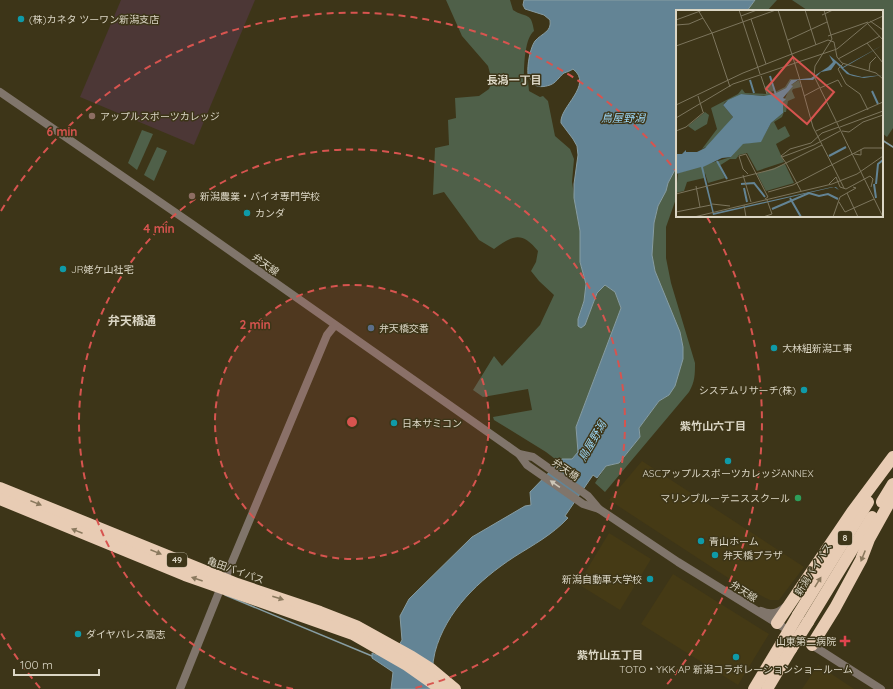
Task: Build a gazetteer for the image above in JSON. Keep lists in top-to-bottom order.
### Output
{
  "streets": {
    "highway": [
      "8",
      "49",
      "新潟バイパス",
      "亀田バイパス"
    ],
    "street": ["弁天線", "弁天橋"]
  },
  "crossings": [
    ["弁天線", "弁天橋"]
  ],
  "districts": [
    "長潟一丁目",
    "弁天橋通",
    "紫竹山六丁目",
    "紫竹山五丁目"
  ],
  "water": ["鳥屋野潟"],
  "places": {
    "other": [
      "(株)カネタ ツーワン新潟支店",
      "アップルスポーツカレッジ",
      "新潟農業・バイオ専門学校",
      "カンダ",
      "JR姥ケ山社宅",
      "弁天橋交番",
      "大林組新潟工事",
      "システムリサーチ(株)",
      "日本サミコン",
      "ASCアップルスポーツカレッジANNEX",
      "マリンブルーテニススクール",
      "青山ホーム",
      "弁天橋プラザ",
      "新潟自動車大学校",
      "ダイヤパレス高志",
      "TOTO・YKK AP 新潟コラボレーションショールーム"
    ],
    "health": ["山東第二病院"]
  },
  "scale_bar": "100 m",
  "rings": ["6 min", "4 min", "2 min"]
}
